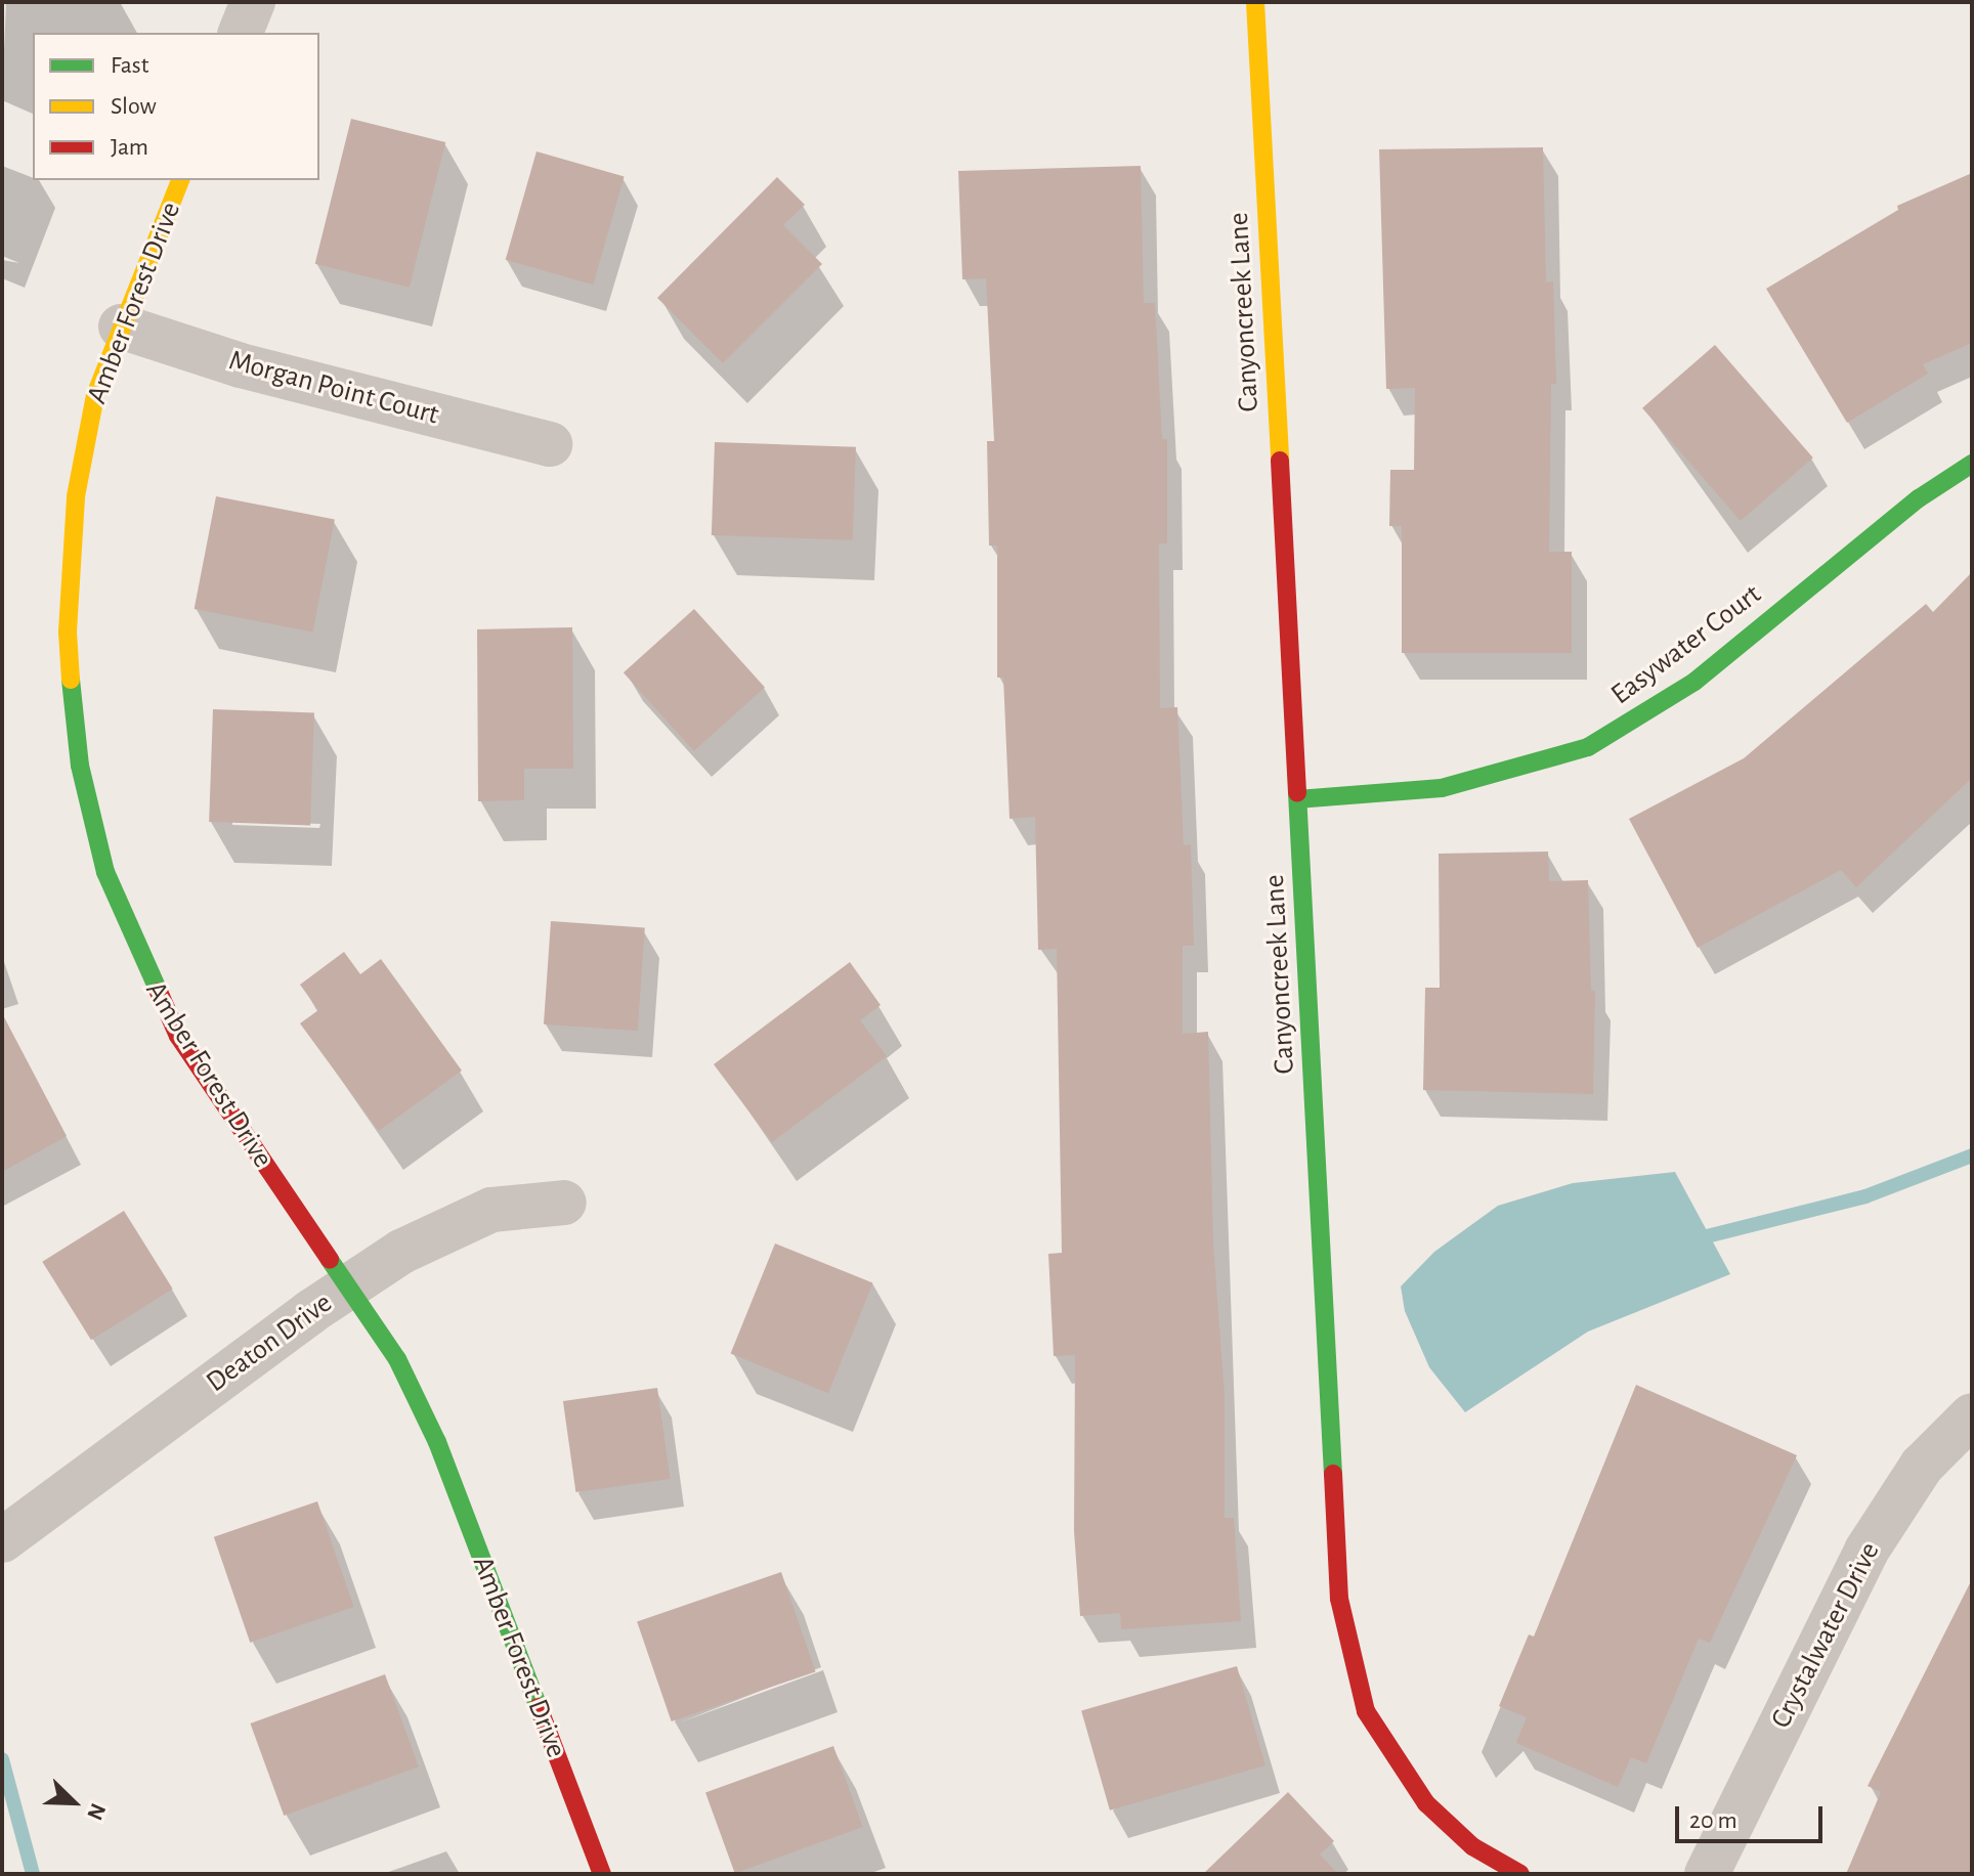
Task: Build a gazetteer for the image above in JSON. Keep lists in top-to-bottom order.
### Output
{
  "streets": {
    "street": [
      "Amber Forest Drive",
      "Canyoncreek Lane",
      "Morgan Point Court",
      "Easywater Court",
      "Deaton Drive",
      "Crystalwater Drive"
    ]
  },
  "crossings": [
    ["Amber Forest Drive", "Morgan Point Court"],
    ["Amber Forest Drive", "Deaton Drive"],
    ["Canyoncreek Lane", "Easywater Court"]
  ],
  "legend": ["Fast", "Slow", "Jam"],
  "scale_bar": "20 m",
  "north": "bottom right"
}
